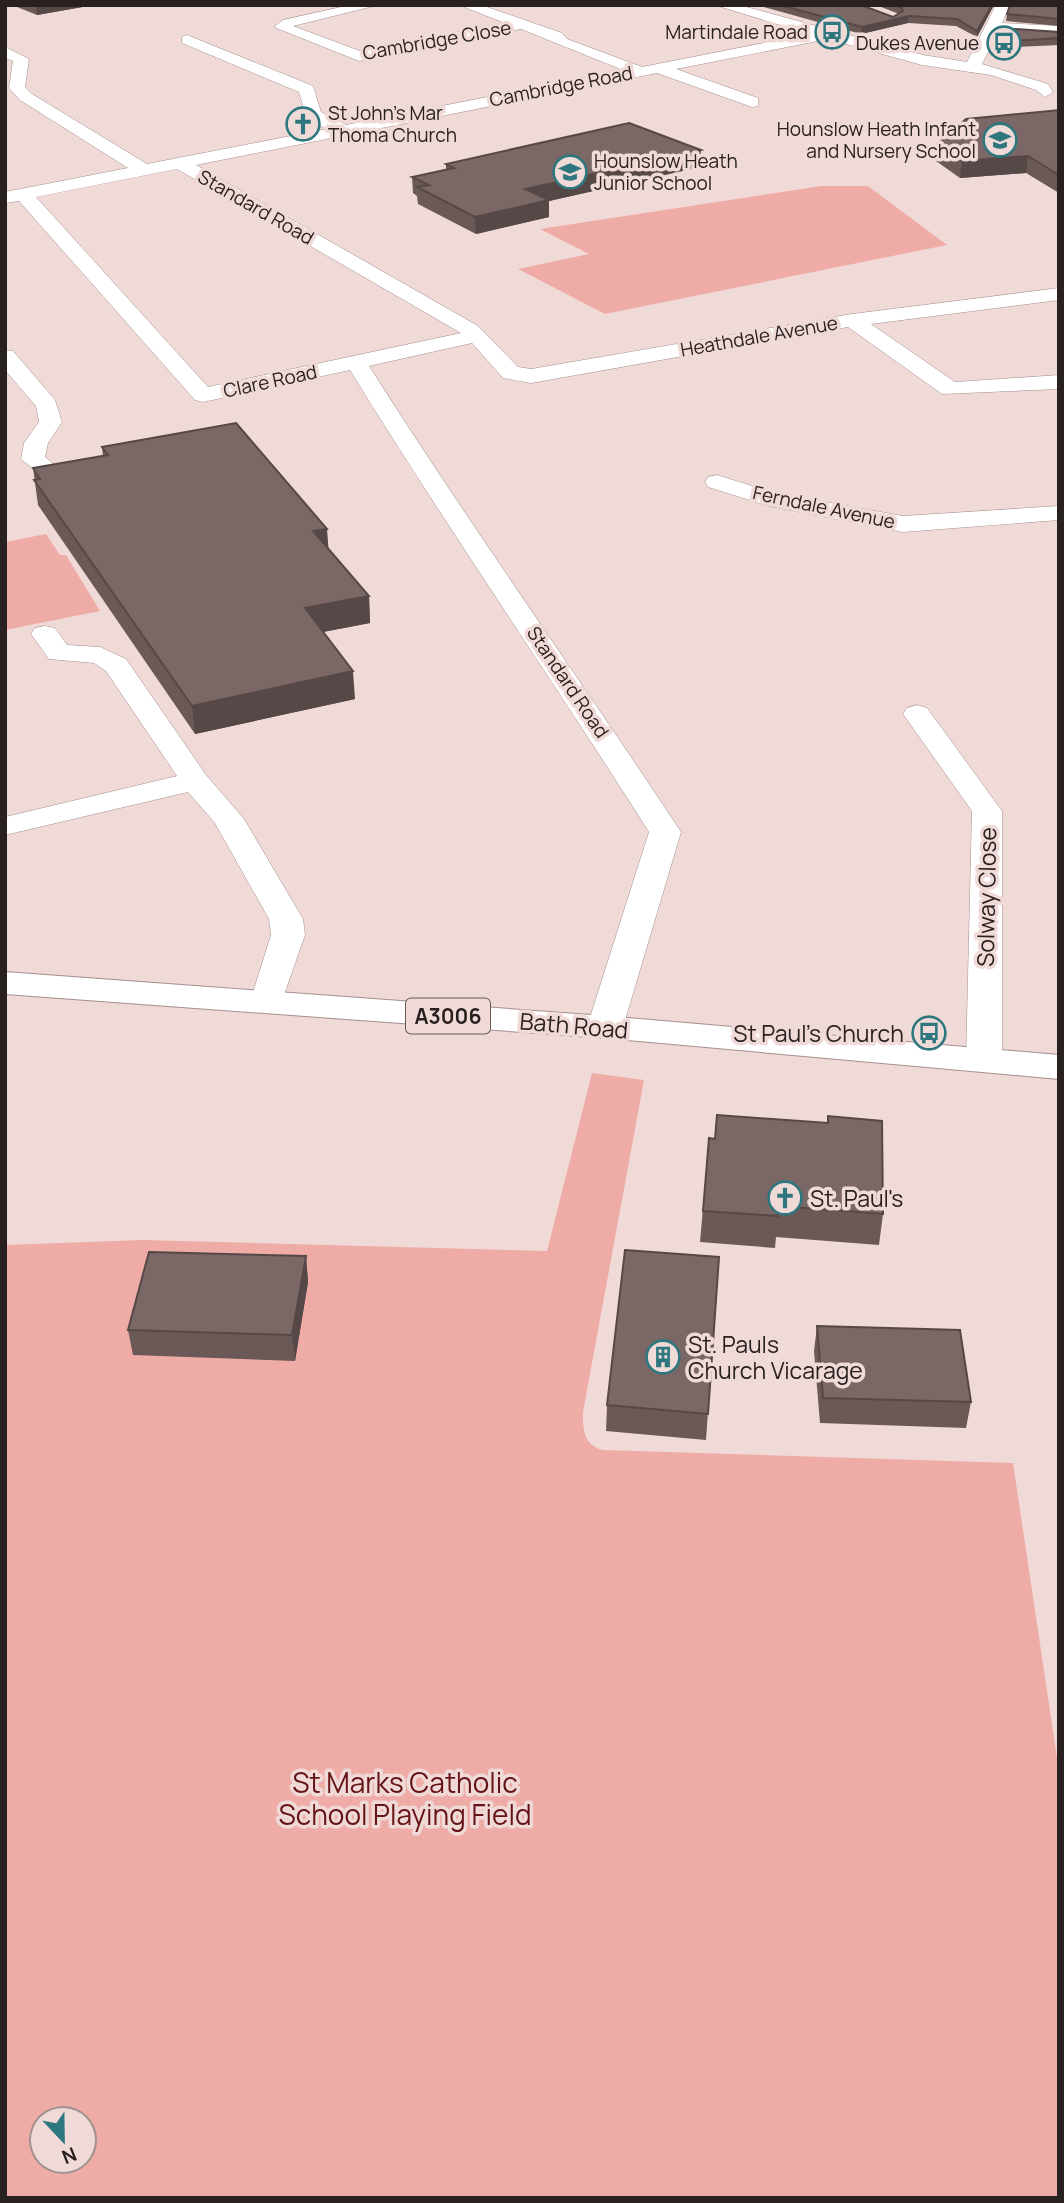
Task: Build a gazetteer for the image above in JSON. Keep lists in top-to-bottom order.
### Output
{
  "streets": {
    "main road": ["A3006", "Bath Road"],
    "street": [
      "Cambridge Close",
      "Cambridge Road",
      "Standard Road",
      "Heathdale Avenue",
      "Clare Road",
      "Ferndale Avenue",
      "Solway Close"
    ]
  },
  "crossings": [
    ["Cambridge Close", "Cambridge Road"],
    ["Cambridge Road", "Standard Road"],
    ["Cambridge Road", "Clare Road"],
    ["Standard Road", "Heathdale Avenue"],
    ["Standard Road", "Clare Road"],
    ["Standard Road", "Bath Road"],
    ["Heathdale Avenue", "Clare Road"],
    ["Solway Close", "Bath Road"]
  ],
  "parks": ["St Marks Catholic School Playing Field"],
  "places": {
    "bus stop": ["Martindale Road", "Dukes Avenue", "St Paul's Church"],
    "church": ["St John's Mar Thoma Church", "St. Paul's"],
    "school or university": ["Hounslow Heath Infant and Nursery School", "Hounslow Heath Junior School"],
    "building": ["St. Pauls Church Vicarage"]
  },
  "north": "bottom"
}
